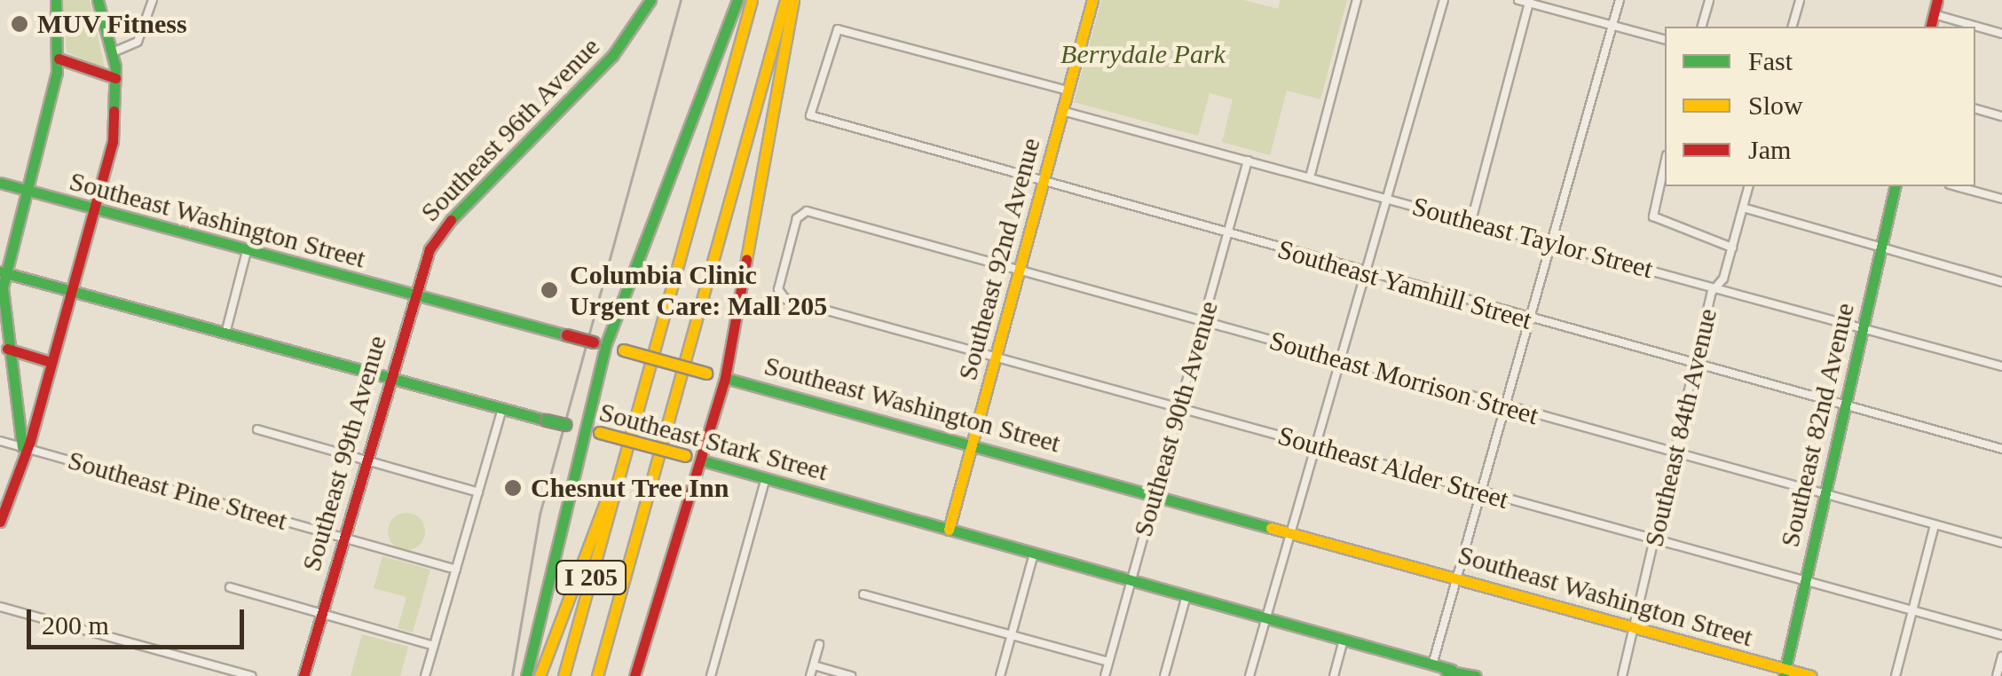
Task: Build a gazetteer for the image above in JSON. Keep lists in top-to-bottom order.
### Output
{
  "streets": {
    "main road": [
      "Southeast 96th Avenue",
      "Southeast Washington Street",
      "Southeast 92nd Avenue",
      "Southeast 82nd Avenue",
      "Southeast Stark Street",
      "Southeast 99th Avenue",
      "I 205"
    ],
    "street": [
      "Southeast Taylor Street",
      "Southeast Yamhill Street",
      "Southeast Morrison Street",
      "Southeast 90th Avenue",
      "Southeast 84th Avenue",
      "Southeast Alder Street",
      "Southeast Pine Street"
    ]
  },
  "crossings": [
    ["Southeast 96th Avenue", "Southeast Washington Street"],
    ["Southeast 96th Avenue", "Southeast 99th Avenue"],
    ["Southeast Washington Street", "Southeast 92nd Avenue"],
    ["Southeast Washington Street", "Southeast 90th Avenue"],
    ["Southeast Washington Street", "Southeast 82nd Avenue"],
    ["Southeast Washington Street", "Southeast 84th Avenue"],
    ["Southeast Washington Street", "Southeast 99th Avenue"],
    ["Southeast Taylor Street", "Southeast 92nd Avenue"],
    ["Southeast Taylor Street", "Southeast 90th Avenue"],
    ["Southeast Taylor Street", "Southeast 82nd Avenue"],
    ["Southeast Taylor Street", "Southeast 84th Avenue"],
    ["Southeast 92nd Avenue", "Southeast Yamhill Street"],
    ["Southeast 92nd Avenue", "Southeast Morrison Street"],
    ["Southeast 92nd Avenue", "Southeast Stark Street"],
    ["Southeast 92nd Avenue", "Southeast Alder Street"],
    ["Southeast Yamhill Street", "Southeast 90th Avenue"],
    ["Southeast Yamhill Street", "Southeast 82nd Avenue"],
    ["Southeast Yamhill Street", "Southeast 84th Avenue"],
    ["Southeast Morrison Street", "Southeast 90th Avenue"],
    ["Southeast Morrison Street", "Southeast 82nd Avenue"],
    ["Southeast Morrison Street", "Southeast 84th Avenue"],
    ["Southeast Morrison Street", "Southeast Alder Street"],
    ["Southeast 90th Avenue", "Southeast Stark Street"],
    ["Southeast 90th Avenue", "Southeast Alder Street"],
    ["Southeast 82nd Avenue", "Southeast Alder Street"],
    ["Southeast 84th Avenue", "Southeast Alder Street"],
    ["Southeast Stark Street", "Southeast 99th Avenue"],
    ["Southeast 99th Avenue", "Southeast Pine Street"]
  ],
  "parks": ["Berrydale Park"],
  "places": ["MUV Fitness", "Columbia Clinic Urgent Care: Mall 205", "Chesnut Tree Inn"],
  "legend": ["Fast", "Slow", "Jam"],
  "scale_bar": "200 m"
}
